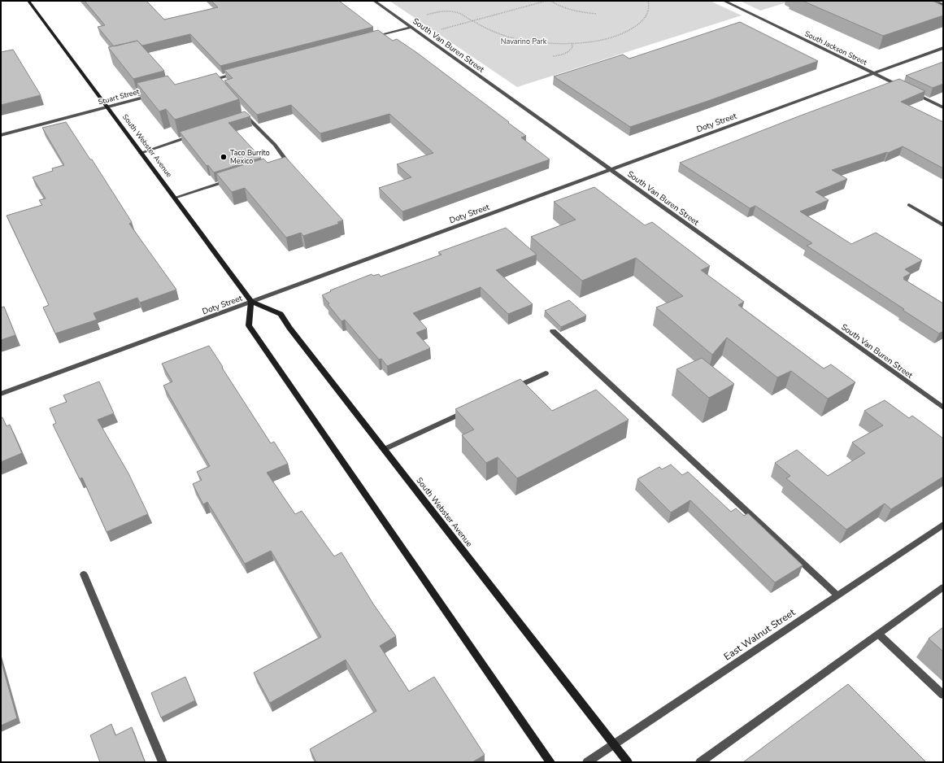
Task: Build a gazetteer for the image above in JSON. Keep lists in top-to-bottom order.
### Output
{
  "streets": {
    "main road": ["South Webster Avenue"],
    "street": [
      "South Van Buren Street",
      "South Jackson Street",
      "Stuart Street",
      "Doty Street",
      "East Walnut Street"
    ]
  },
  "crossings": [
    ["South Van Buren Street", "Doty Street"],
    ["South Jackson Street", "Doty Street"],
    ["Stuart Street", "South Webster Avenue"],
    ["Doty Street", "South Webster Avenue"],
    ["South Webster Avenue", "East Walnut Street"]
  ],
  "parks": ["Navarino Park"],
  "places": ["Taco Burrito Mexico"]
}
